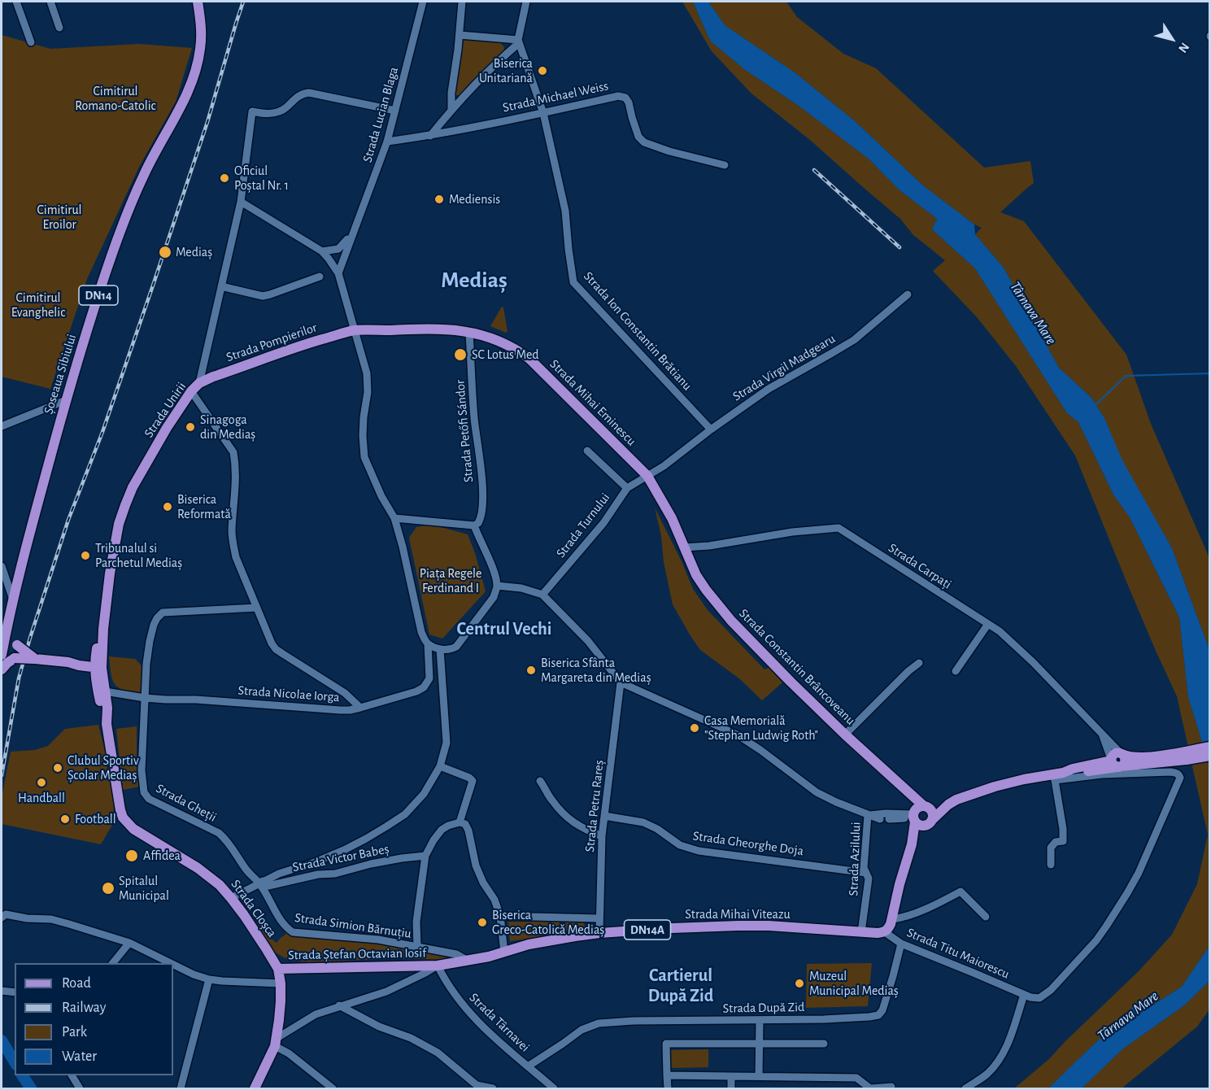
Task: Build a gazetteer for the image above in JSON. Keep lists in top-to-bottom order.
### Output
{
  "streets": {
    "main road": [
      "DN14",
      "Strada Pompierilor",
      "Șoseaua Sibiului",
      "Strada Mihai Eminescu",
      "Strada Unirii",
      "Strada Constantin Brâncoveanu",
      "Strada Cloșca",
      "Strada Mihai Viteazu",
      "DN14A",
      "Strada Ștefan Octavian Iosif"
    ],
    "street": [
      "Strada Michael Weiss",
      "Strada Lucian Blaga",
      "Strada Ion Constantin Brătianu",
      "Strada Virgil Madgearu",
      "Strada Petőfi Sándor",
      "Strada Turnului",
      "Strada Carpați",
      "Strada Nicolae Iorga",
      "Strada Gheții",
      "Strada Petru Rareș",
      "Strada Gheorghe Doja",
      "Strada Victor Babeș",
      "Strada Azilului",
      "Strada Simion Bărnuțiu",
      "Strada Titu Maiorescu",
      "Strada După Zid",
      "Strada Târnavei"
    ]
  },
  "crossings": [
    ["Strada Michael Weiss", "Strada Lucian Blaga"],
    ["Strada Michael Weiss", "Strada Ion Constantin Brătianu"],
    ["Strada Lucian Blaga", "Strada Unirii"],
    ["DN14", "Șoseaua Sibiului"],
    ["DN14", "Strada Unirii"],
    ["DN14", "Strada Cloșca"],
    ["Strada Ion Constantin Brătianu", "Strada Virgil Madgearu"],
    ["Strada Pompierilor", "Strada Mihai Eminescu"],
    ["Strada Pompierilor", "Strada Unirii"],
    ["Strada Virgil Madgearu", "Strada Mihai Eminescu"],
    ["Strada Virgil Madgearu", "Strada Turnului"],
    ["Strada Mihai Eminescu", "Strada Petőfi Sándor"],
    ["Strada Mihai Eminescu", "Strada Turnului"],
    ["Strada Mihai Eminescu", "Strada Carpați"],
    ["Strada Mihai Eminescu", "Strada Constantin Brâncoveanu"],
    ["Strada Unirii", "Strada Cloșca"],
    ["Strada Carpați", "Strada Constantin Brâncoveanu"],
    ["Strada Nicolae Iorga", "Strada Gheții"],
    ["Strada Nicolae Iorga", "Strada Cloșca"],
    ["Strada Gheții", "Strada Victor Babeș"],
    ["Strada Gheții", "Strada Simion Bărnuțiu"],
    ["Strada Petru Rareș", "Strada Gheorghe Doja"],
    ["Strada Petru Rareș", "Strada Mihai Viteazu"],
    ["Strada Gheorghe Doja", "Strada Azilului"],
    ["Strada Victor Babeș", "Strada Simion Bărnuțiu"],
    ["Strada Azilului", "Strada Mihai Viteazu"],
    ["Strada Cloșca", "Strada Ștefan Octavian Iosif"],
    ["Strada Mihai Viteazu", "Strada Simion Bărnuțiu"],
    ["Strada Mihai Viteazu", "Strada Titu Maiorescu"],
    ["Strada Mihai Viteazu", "Strada Ștefan Octavian Iosif"],
    ["Strada Mihai Viteazu", "Strada Târnavei"],
    ["Strada Titu Maiorescu", "Strada După Zid"],
    ["Strada Ștefan Octavian Iosif", "Strada Târnavei"],
    ["Strada După Zid", "Strada Târnavei"]
  ],
  "districts": ["Mediaș", "Centrul Vechi", "Cartierul După Zid"],
  "water": ["Târnava Mare"],
  "parks": [
    "Cimitirul Romano-Catolic",
    "Cimitirul Eroilor",
    "Cimitirul Evanghelic",
    "Piața Regele Ferdinand I"
  ],
  "places": [
    "Biserica Unitariană",
    "Oficiul Poștal Nr. 1",
    "Mediensis",
    "Mediaș",
    "SC Lotus Med",
    "Sinagoga din Mediaș",
    "Biserica Reformată",
    "Tribunalul si Parchetul Mediaș",
    "Biserica Sfânta Margareta din Mediaș",
    "Casa Memorială \"Stephan Ludwig Roth\"",
    "Clubul Sportiv Școlar Mediaș",
    "Handball",
    "Football",
    "Affidea",
    "Spitalul Municipal",
    "Biserica Greco-Catolică Mediaș",
    "Muzeul Municipal Mediaș"
  ],
  "legend": [
    "Road",
    "Railway",
    "Park",
    "Water"
  ],
  "north": "bottom right"
}
